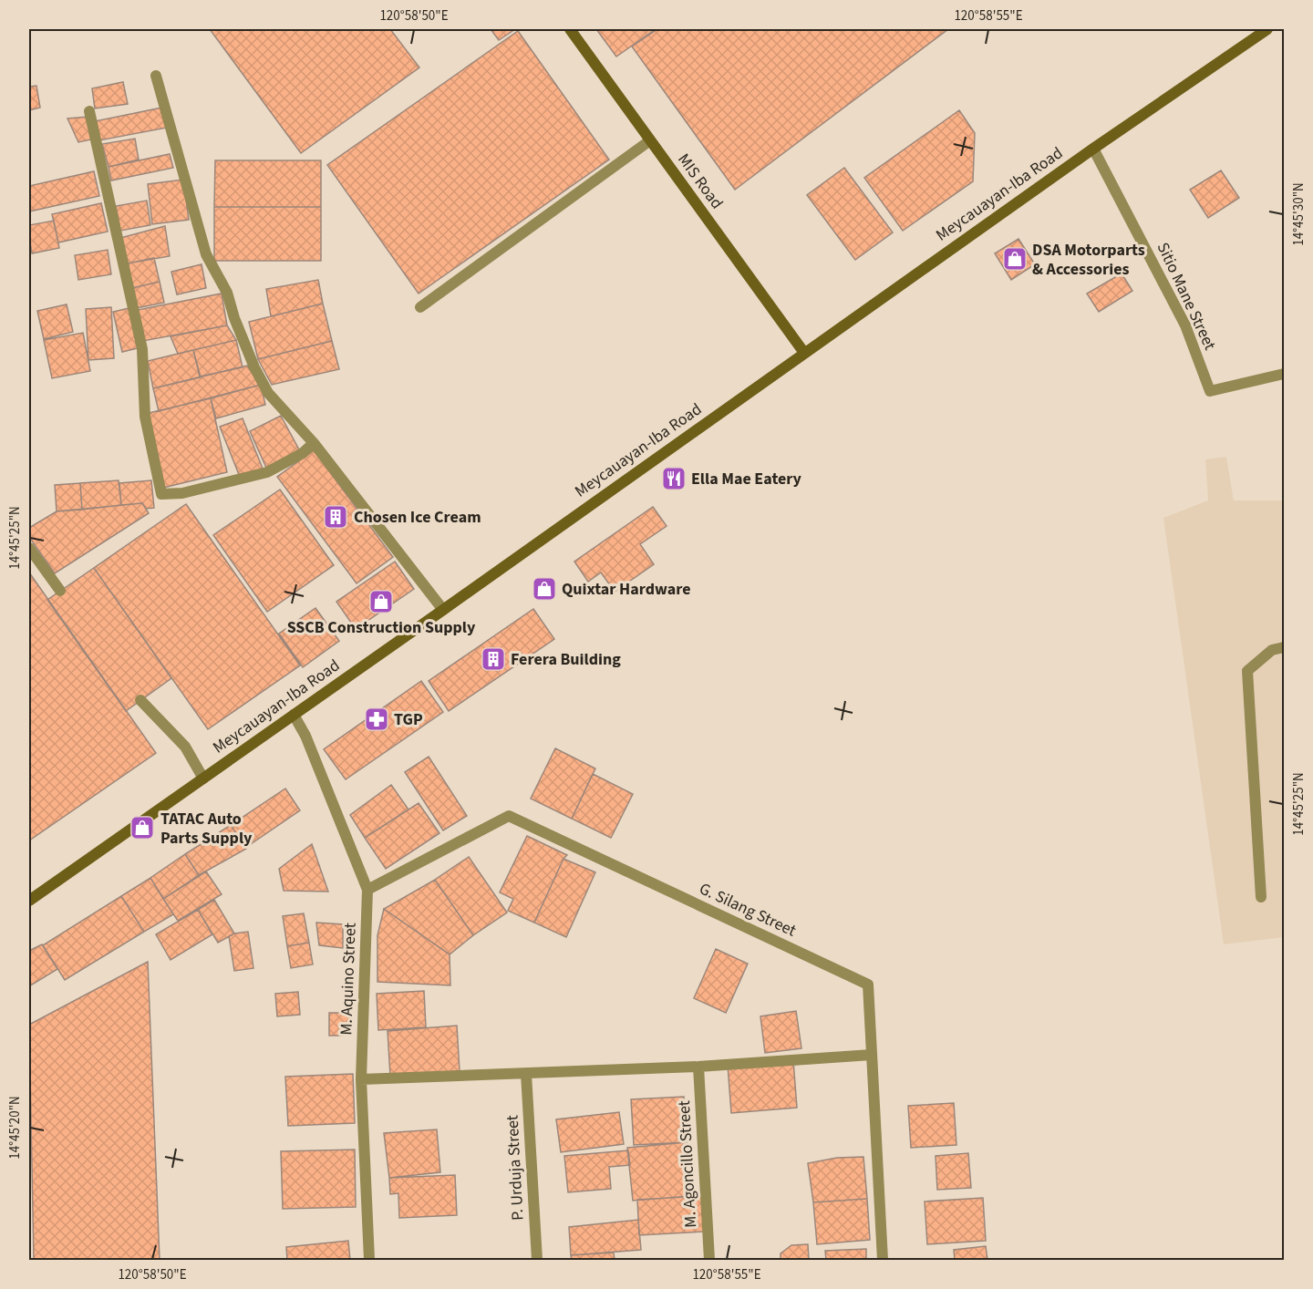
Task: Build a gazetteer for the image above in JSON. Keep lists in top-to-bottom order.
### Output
{
  "streets": {
    "main road": ["MIS Road", "Meycauayan-Iba Road"],
    "street": [
      "Sitio Mane Street",
      "G. Silang Street",
      "M. Aquino Street",
      "M. Agoncillo Street",
      "P. Urduja Street"
    ]
  },
  "crossings": [
    ["MIS Road", "Meycauayan-Iba Road"],
    ["Meycauayan-Iba Road", "Sitio Mane Street"],
    ["Meycauayan-Iba Road", "M. Aquino Street"],
    ["G. Silang Street", "M. Aquino Street"]
  ],
  "places": {
    "shop": [
      "DSA Motorparts & Accessories",
      "Quixtar Hardware",
      "SSCB Construction Supply",
      "TATAC Auto Parts Supply"
    ],
    "restaurant": ["Ella Mae Eatery"],
    "building": ["Chosen Ice Cream", "Ferera Building"],
    "pharmacy": ["TGP"]
  },
  "coordinates": [
    "120°58'50\"E",
    "120°58'55\"E",
    "14°45'30\"N",
    "14°45'25\"N",
    "14°45'20\"N"
  ]
}
